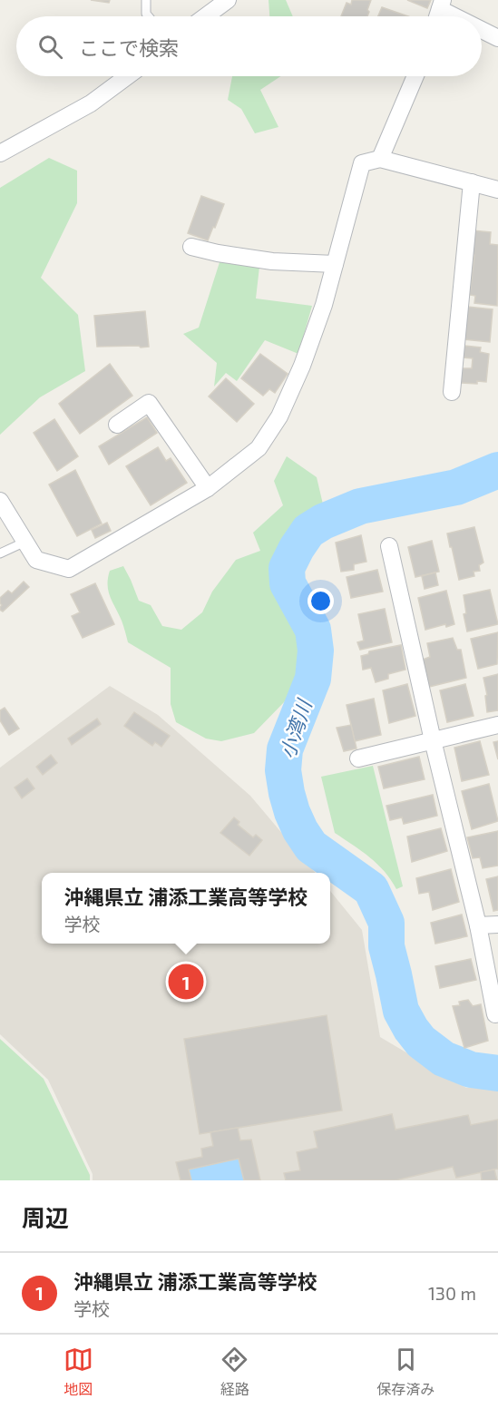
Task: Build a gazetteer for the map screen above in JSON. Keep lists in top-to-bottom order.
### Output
{
  "water": ["小湾川"],
  "page": {
    "search": "ここで検索",
    "popup": ["沖縄県立 浦添工業高等学校", "学校"],
    "pins": "1",
    "heading": "周辺",
    "list": [
      {
        "mark": "1",
        "name": "沖縄県立 浦添工業高等学校",
        "note": "学校",
        "value": "130 m"
      }
    ],
    "nav": ["地図", "経路", "保存済み"]
  }
}
